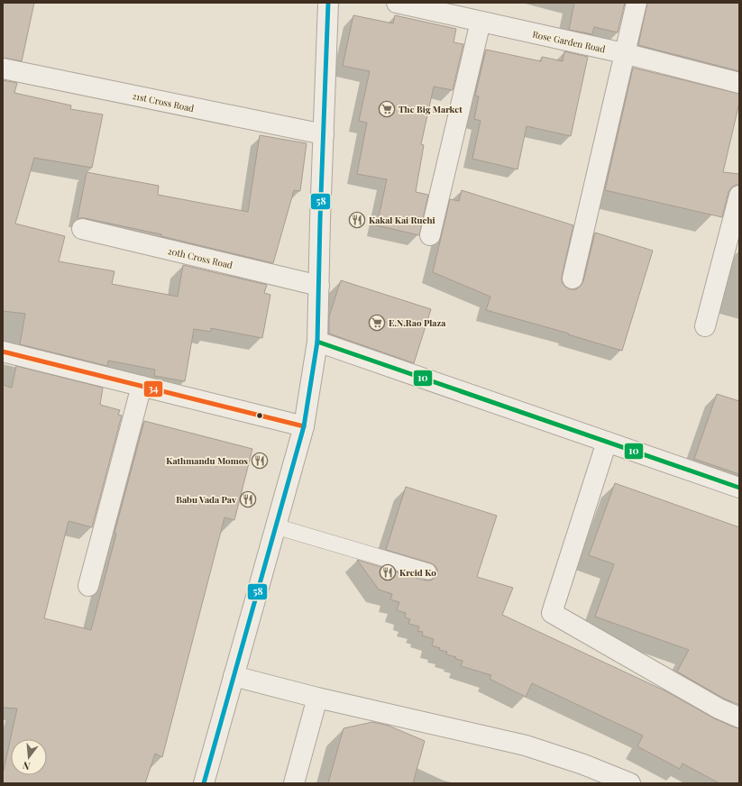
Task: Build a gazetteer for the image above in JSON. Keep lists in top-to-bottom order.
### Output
{
  "streets": {
    "street": ["Rose Garden Road", "21st Cross Road", "20th Cross Road"]
  },
  "places": {
    "supermarket": ["The Big Market", "E.N.Rao Plaza"],
    "restaurant": [
      "Kakal Kai Ruchi",
      "Kathmandu Momos",
      "Babu Vada Pav",
      "Kreid Ko"
    ]
  },
  "lines": ["transit line 58", "transit line 10", "transit line 34"],
  "north": "bottom"
}
